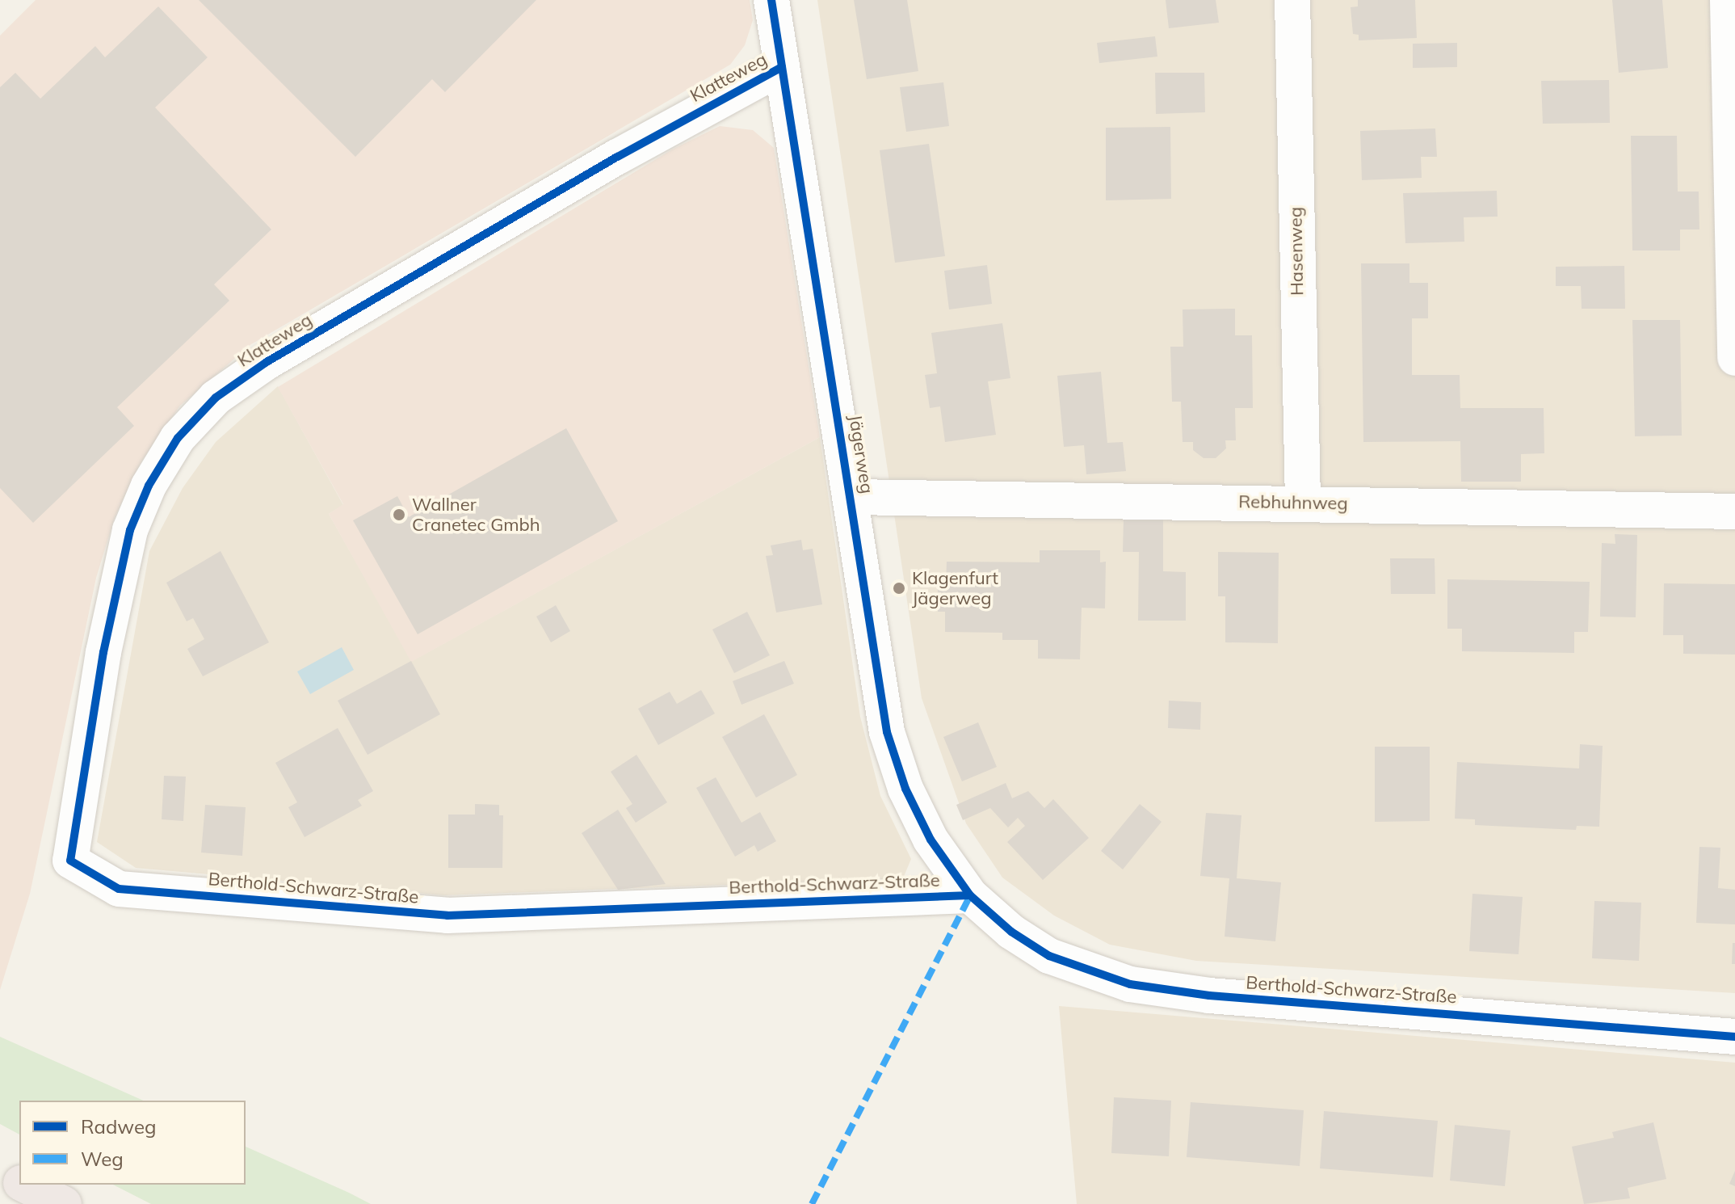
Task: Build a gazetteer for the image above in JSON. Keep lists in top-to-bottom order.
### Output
{
  "streets": {
    "street": [
      "Klatteweg",
      "Hasenweg",
      "Jägerweg",
      "Rebhuhnweg",
      "Berthold-Schwarz-Straße"
    ]
  },
  "crossings": [
    ["Klatteweg", "Jägerweg"],
    ["Klatteweg", "Berthold-Schwarz-Straße"],
    ["Hasenweg", "Rebhuhnweg"],
    ["Jägerweg", "Rebhuhnweg"],
    ["Jägerweg", "Berthold-Schwarz-Straße"]
  ],
  "places": ["Wallner Cranetec Gmbh", "Klagenfurt Jägerweg"],
  "legend": ["Radweg", "Weg"]
}
